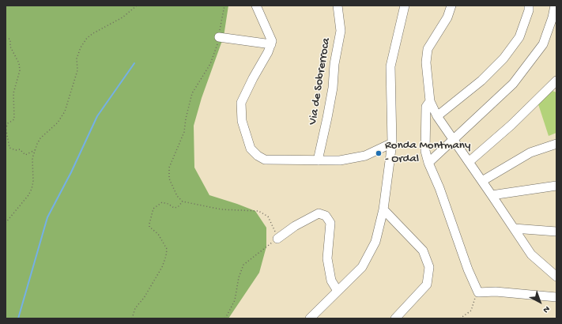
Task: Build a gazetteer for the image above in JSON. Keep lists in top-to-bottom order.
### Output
{
  "streets": {
    "street": ["Via de Sobrerroca"]
  },
  "places": ["Ronda Montmany - Ordal"],
  "north": "bottom right"
}
